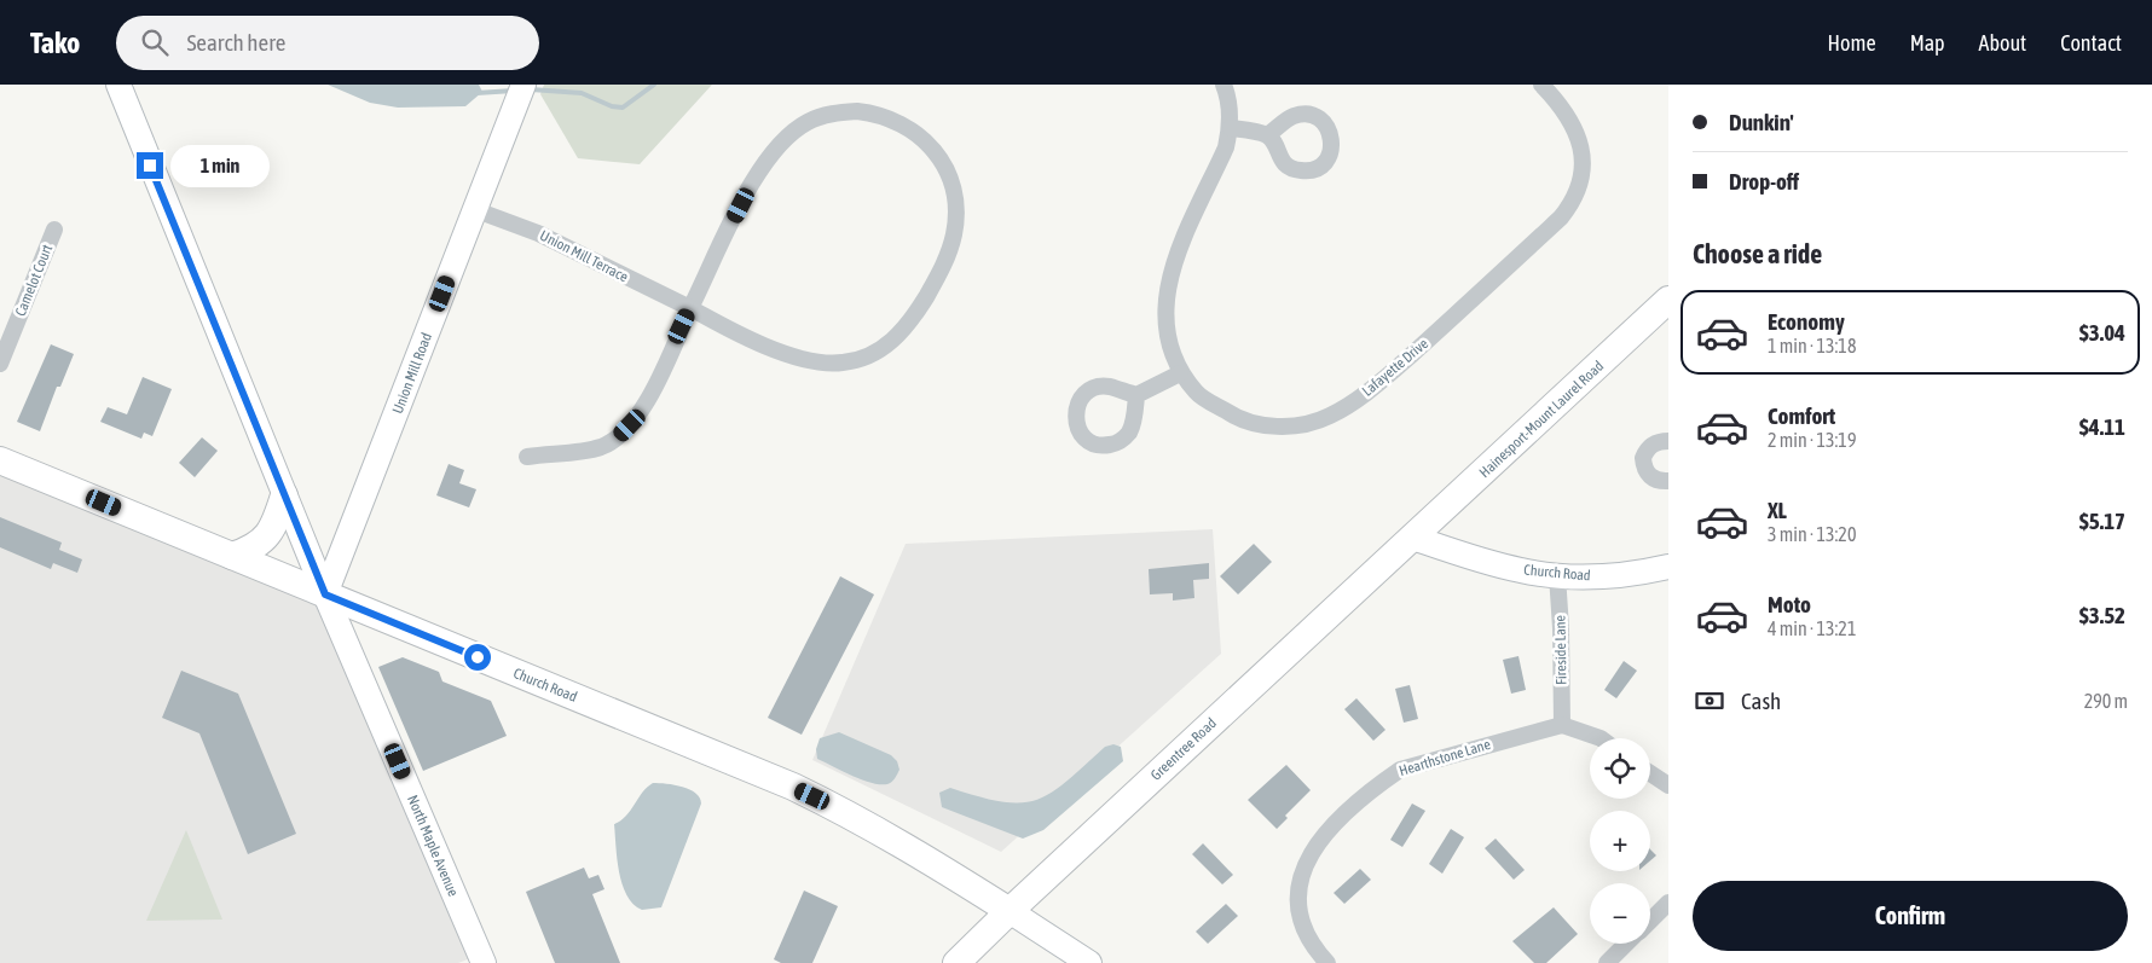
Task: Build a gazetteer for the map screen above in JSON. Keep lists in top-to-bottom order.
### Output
{
  "streets": {
    "main road": [
      "Union Mill Road",
      "Hainesport-Mount Laurel Road",
      "Church Road",
      "Greentree Road",
      "North Maple Avenue"
    ],
    "street": [
      "Union Mill Terrace",
      "Camelot Court",
      "Lafayette Drive",
      "Fireside Lane",
      "Hearthstone Lane"
    ]
  },
  "crossings": [
    ["Union Mill Terrace", "Union Mill Road"],
    ["Union Mill Road", "Church Road"],
    ["Union Mill Road", "North Maple Avenue"],
    ["Hainesport-Mount Laurel Road", "Church Road"],
    ["Hainesport-Mount Laurel Road", "Greentree Road"],
    ["Church Road", "Fireside Lane"],
    ["Church Road", "Greentree Road"],
    ["Church Road", "North Maple Avenue"],
    ["Fireside Lane", "Hearthstone Lane"]
  ],
  "page": {
    "header": "Tako",
    "search": "Search here",
    "nav": [
      "Home",
      "Map",
      "About",
      "Contact"
    ],
    "banner": ["Dunkin'", "Drop-off"],
    "bubble": "1 min",
    "heading": "Choose a ride",
    "list": [
      {
        "name": "Economy",
        "note": "1 min · 13:18",
        "value": "$3.04"
      },
      {
        "name": "Comfort",
        "note": "2 min · 13:19",
        "value": "$4.11"
      },
      {
        "name": "XL",
        "note": "3 min · 13:20",
        "value": "$5.17"
      },
      {
        "name": "Moto",
        "note": "4 min · 13:21",
        "value": "$3.52"
      }
    ],
    "pay": ["Cash", "290 m"],
    "map_buttons": ["+", "−"],
    "buttons": "Confirm"
  }
}
